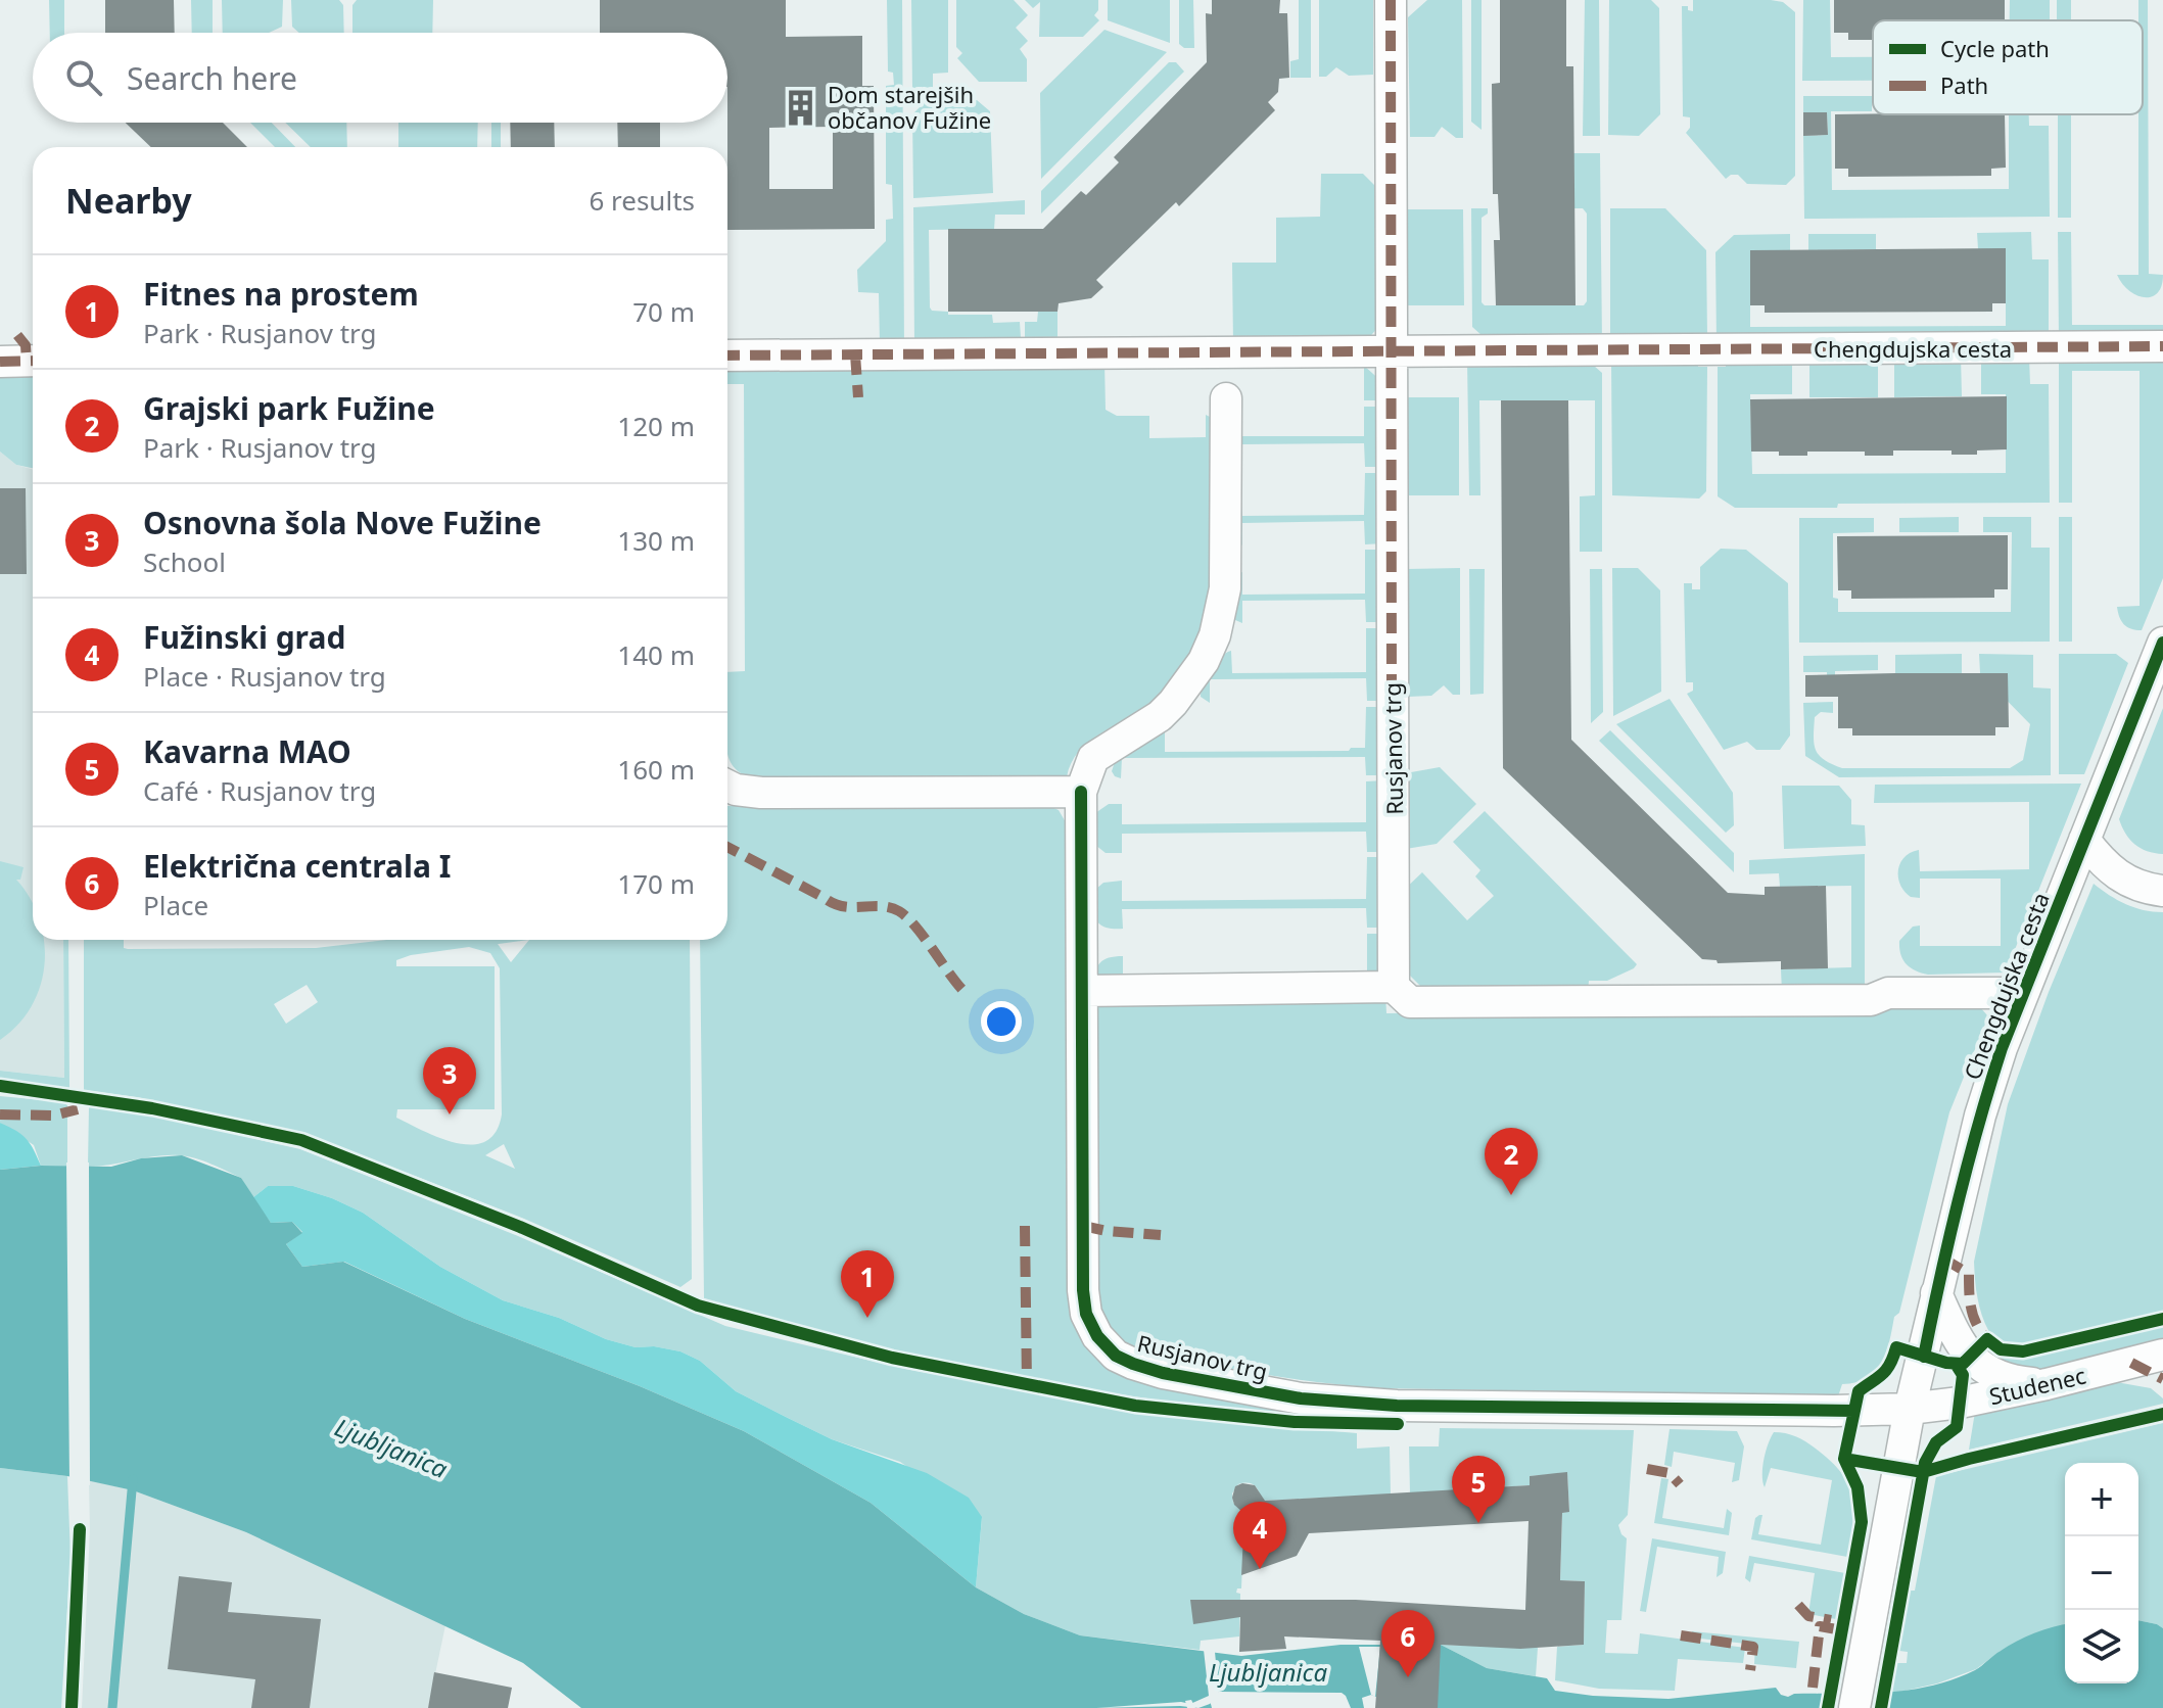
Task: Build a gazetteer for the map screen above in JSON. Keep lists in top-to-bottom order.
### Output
{
  "streets": {
    "street": ["Chengdujska cesta", "Rusjanov trg", "Studenec"]
  },
  "crossings": [
    ["Chengdujska cesta", "Rusjanov trg"],
    ["Chengdujska cesta", "Studenec"],
    ["Rusjanov trg", "Studenec"]
  ],
  "water": ["Ljubljanica"],
  "places": {
    "building": ["Dom starejših občanov Fužine"]
  },
  "legend": ["Cycle path", "Path"],
  "page": {
    "search": "Search here",
    "heading": ["Nearby", "6 results"],
    "list": [
      {
        "mark": "1",
        "name": "Fitnes na prostem",
        "note": "Park · Rusjanov trg",
        "value": "70 m"
      },
      {
        "mark": "2",
        "name": "Grajski park Fužine",
        "note": "Park · Rusjanov trg",
        "value": "120 m"
      },
      {
        "mark": "3",
        "name": "Osnovna šola Nove Fužine",
        "note": "School",
        "value": "130 m"
      },
      {
        "mark": "4",
        "name": "Fužinski grad",
        "note": "Place · Rusjanov trg",
        "value": "140 m"
      },
      {
        "mark": "5",
        "name": "Kavarna MAO",
        "note": "Café · Rusjanov trg",
        "value": "160 m"
      },
      {
        "mark": "6",
        "name": "Električna centrala I",
        "note": "Place",
        "value": "170 m"
      }
    ],
    "pins": [
      "3",
      "2",
      "1",
      "5",
      "4",
      "6"
    ],
    "map_buttons": ["+", "−"]
  }
}
